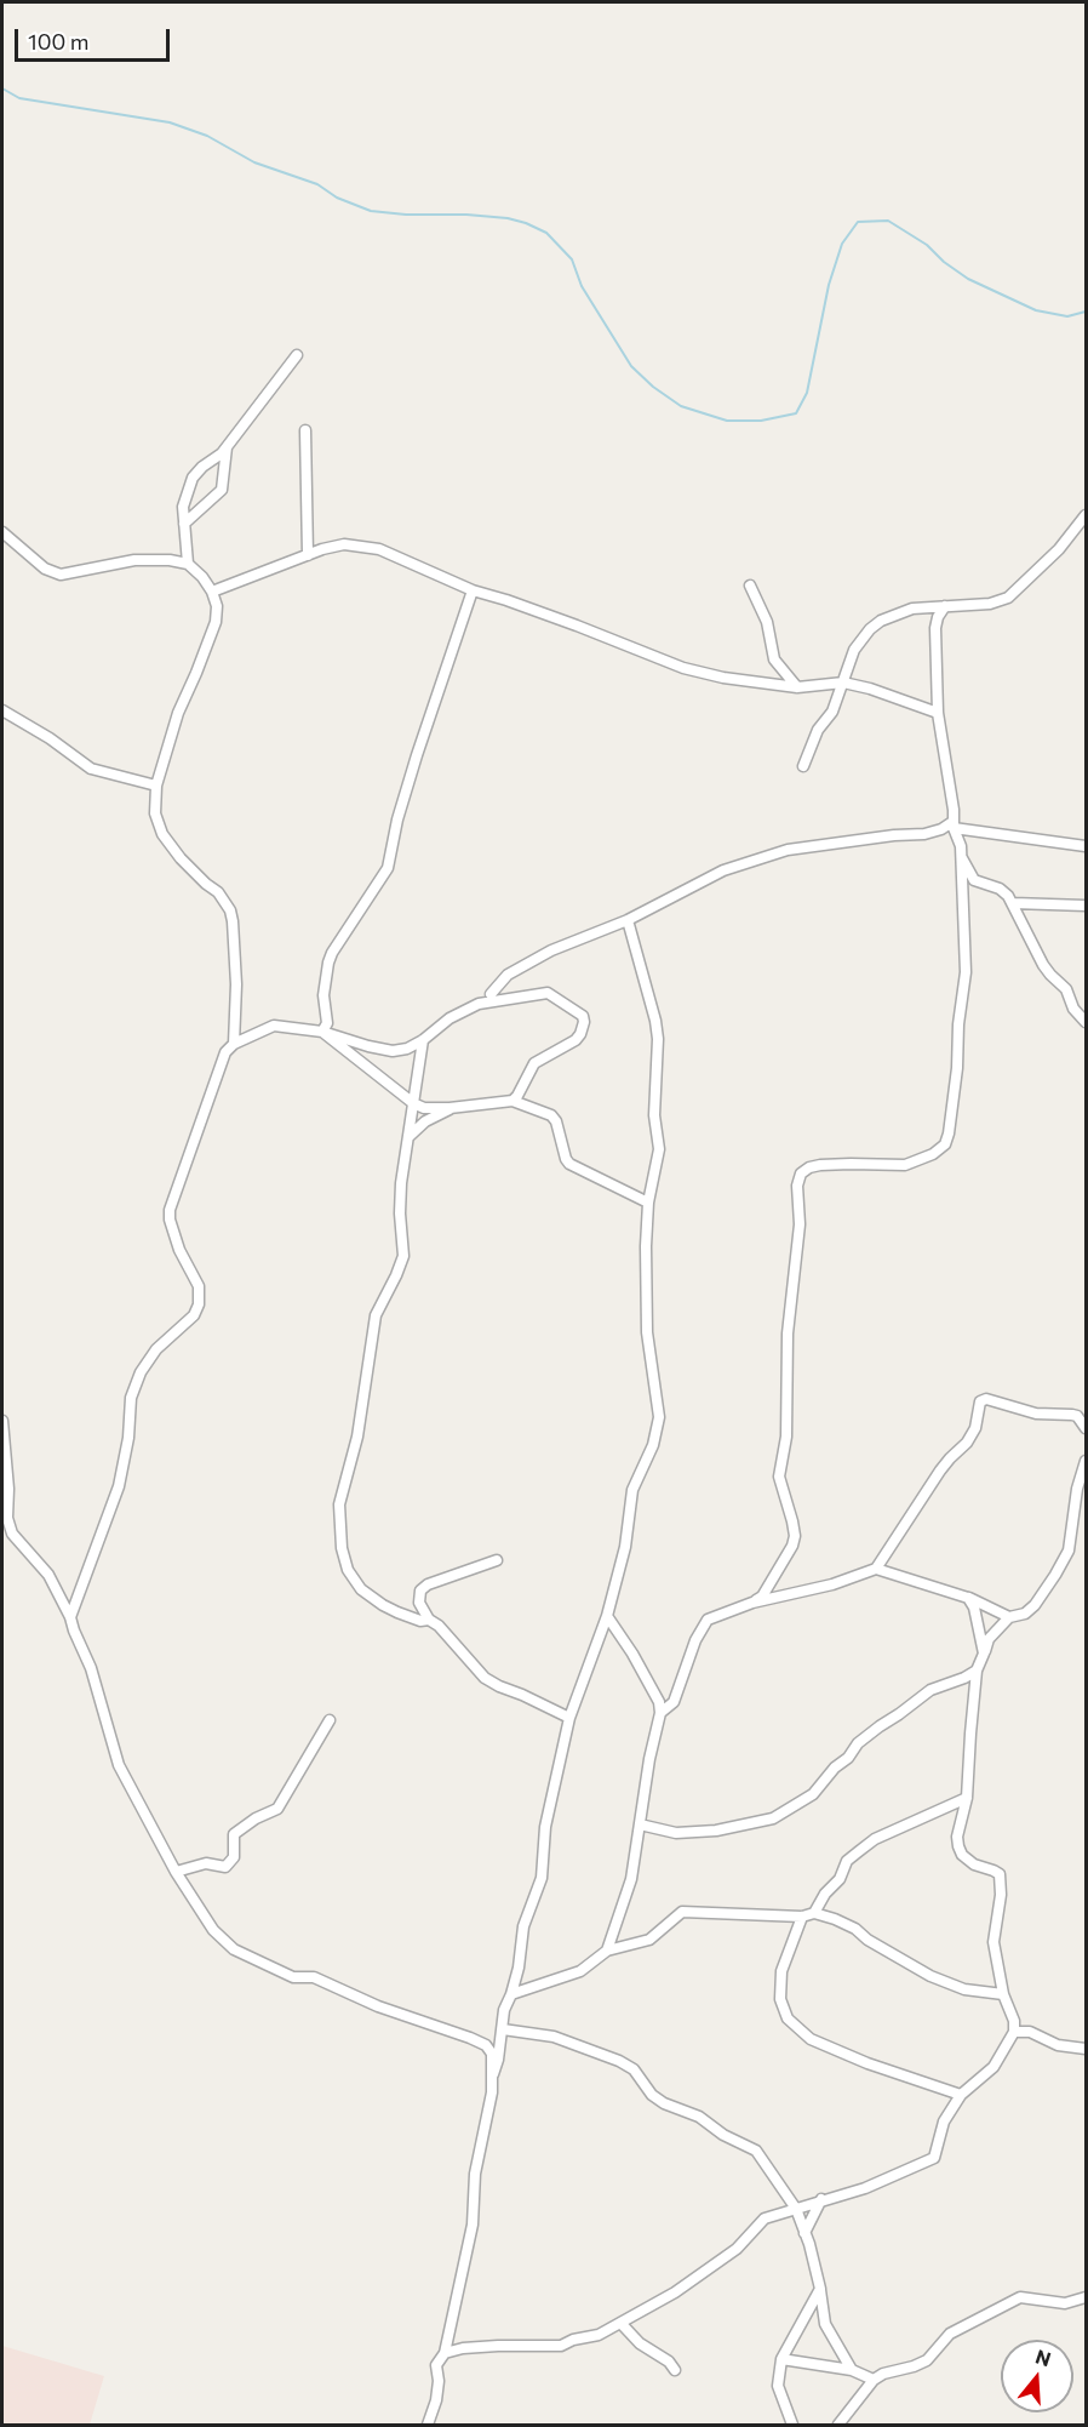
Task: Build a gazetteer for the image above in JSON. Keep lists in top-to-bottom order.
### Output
{
  "scale_bar": "100 m",
  "north": "top"
}
